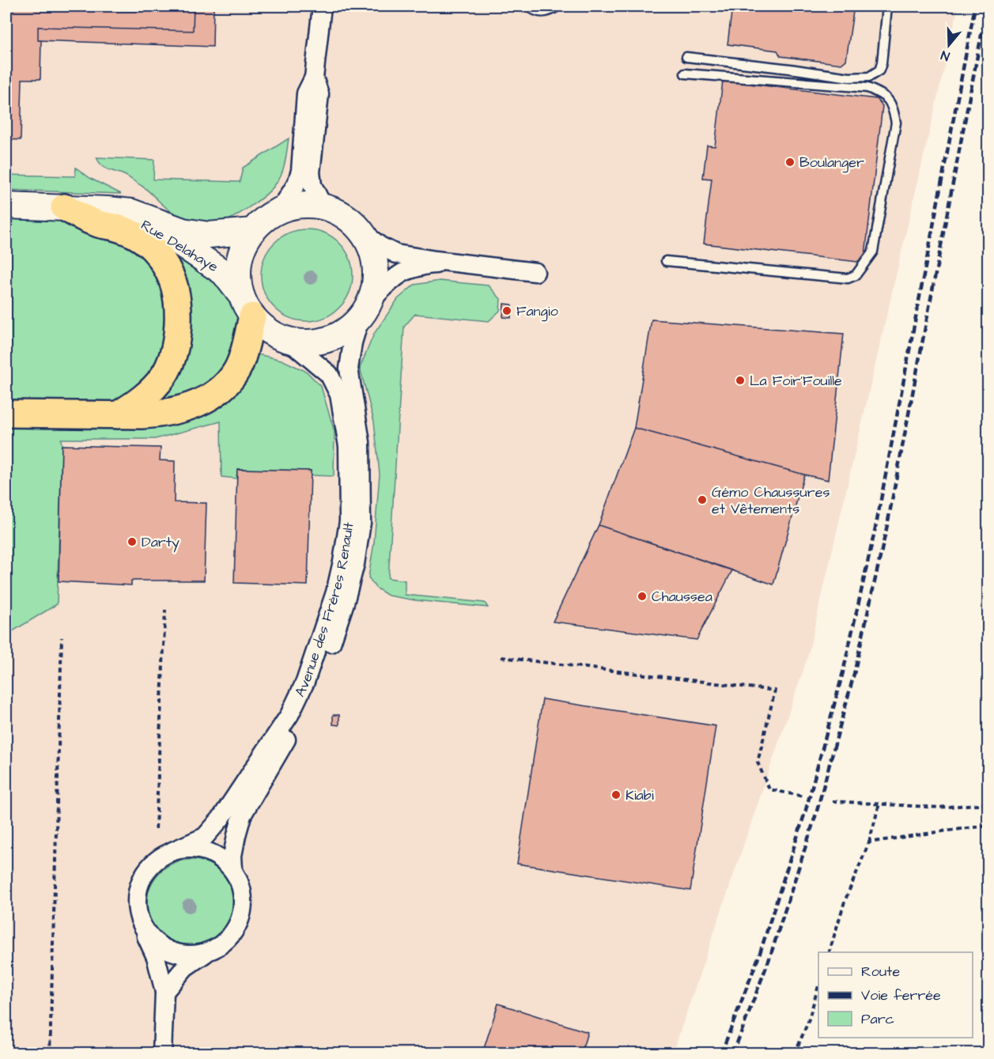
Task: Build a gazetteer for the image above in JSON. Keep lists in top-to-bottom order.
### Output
{
  "streets": {
    "street": ["Rue Delahaye", "Avenue des Frères Renault"]
  },
  "crossings": [
    ["Rue Delahaye", "Avenue des Frères Renault"]
  ],
  "places": [
    "Boulanger",
    "Fangio",
    "La Foir'Fouille",
    "Gémo Chaussures et Vêtements",
    "Darty",
    "Chaussea",
    "Kiabi"
  ],
  "legend": ["Route", "Voie ferrée", "Parc"],
  "north": "bottom"
}
